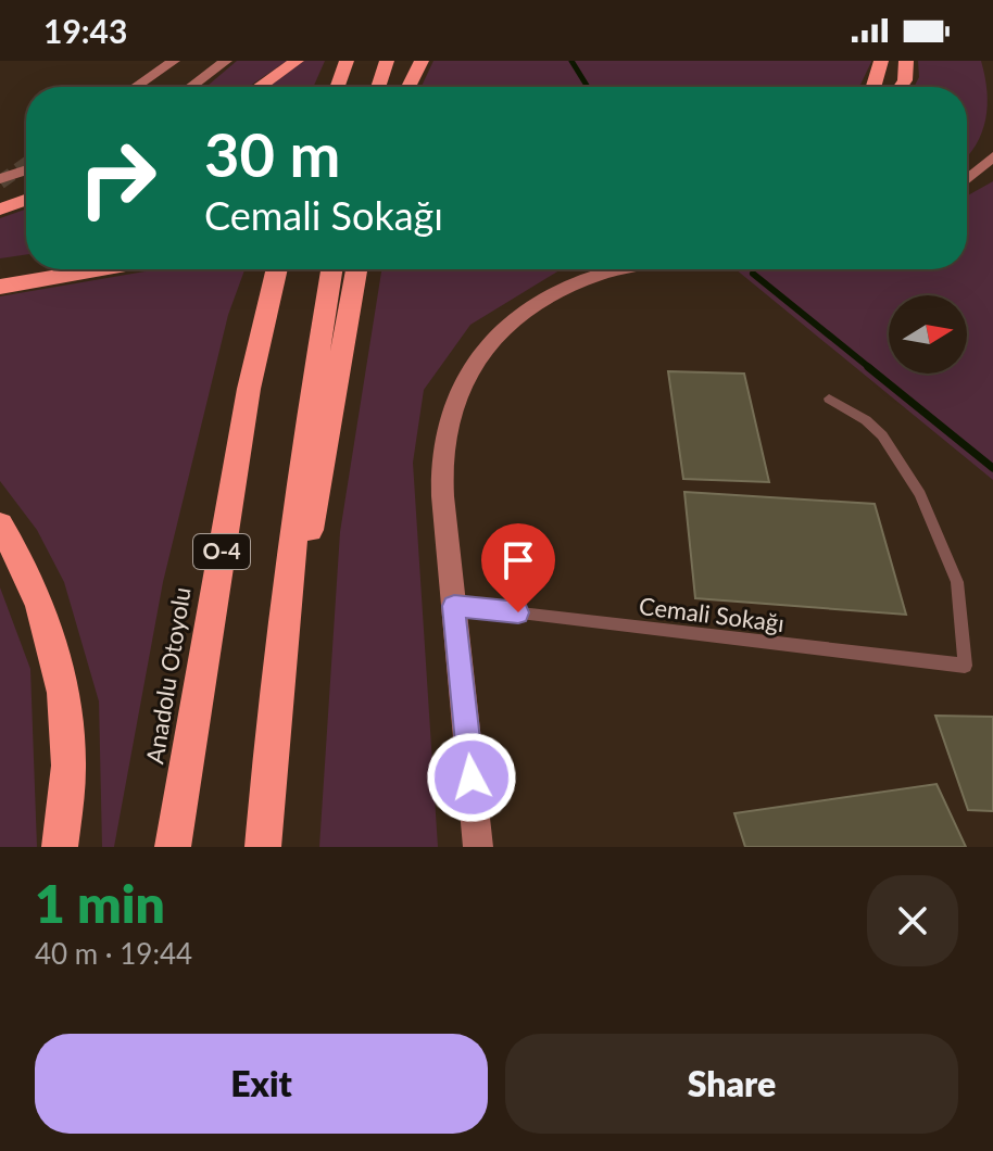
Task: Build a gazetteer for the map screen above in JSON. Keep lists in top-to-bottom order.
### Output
{
  "streets": {
    "highway": ["O-4", "Anadolu Otoyolu"],
    "lane": ["Cemali Sokağı"]
  },
  "north": "right",
  "page": {
    "status": "19:43",
    "turn": ["30 m", "Cemali Sokağı"],
    "heading": ["1 min", "40 m · 19:44"],
    "buttons": ["Exit", "Share"]
  }
}
